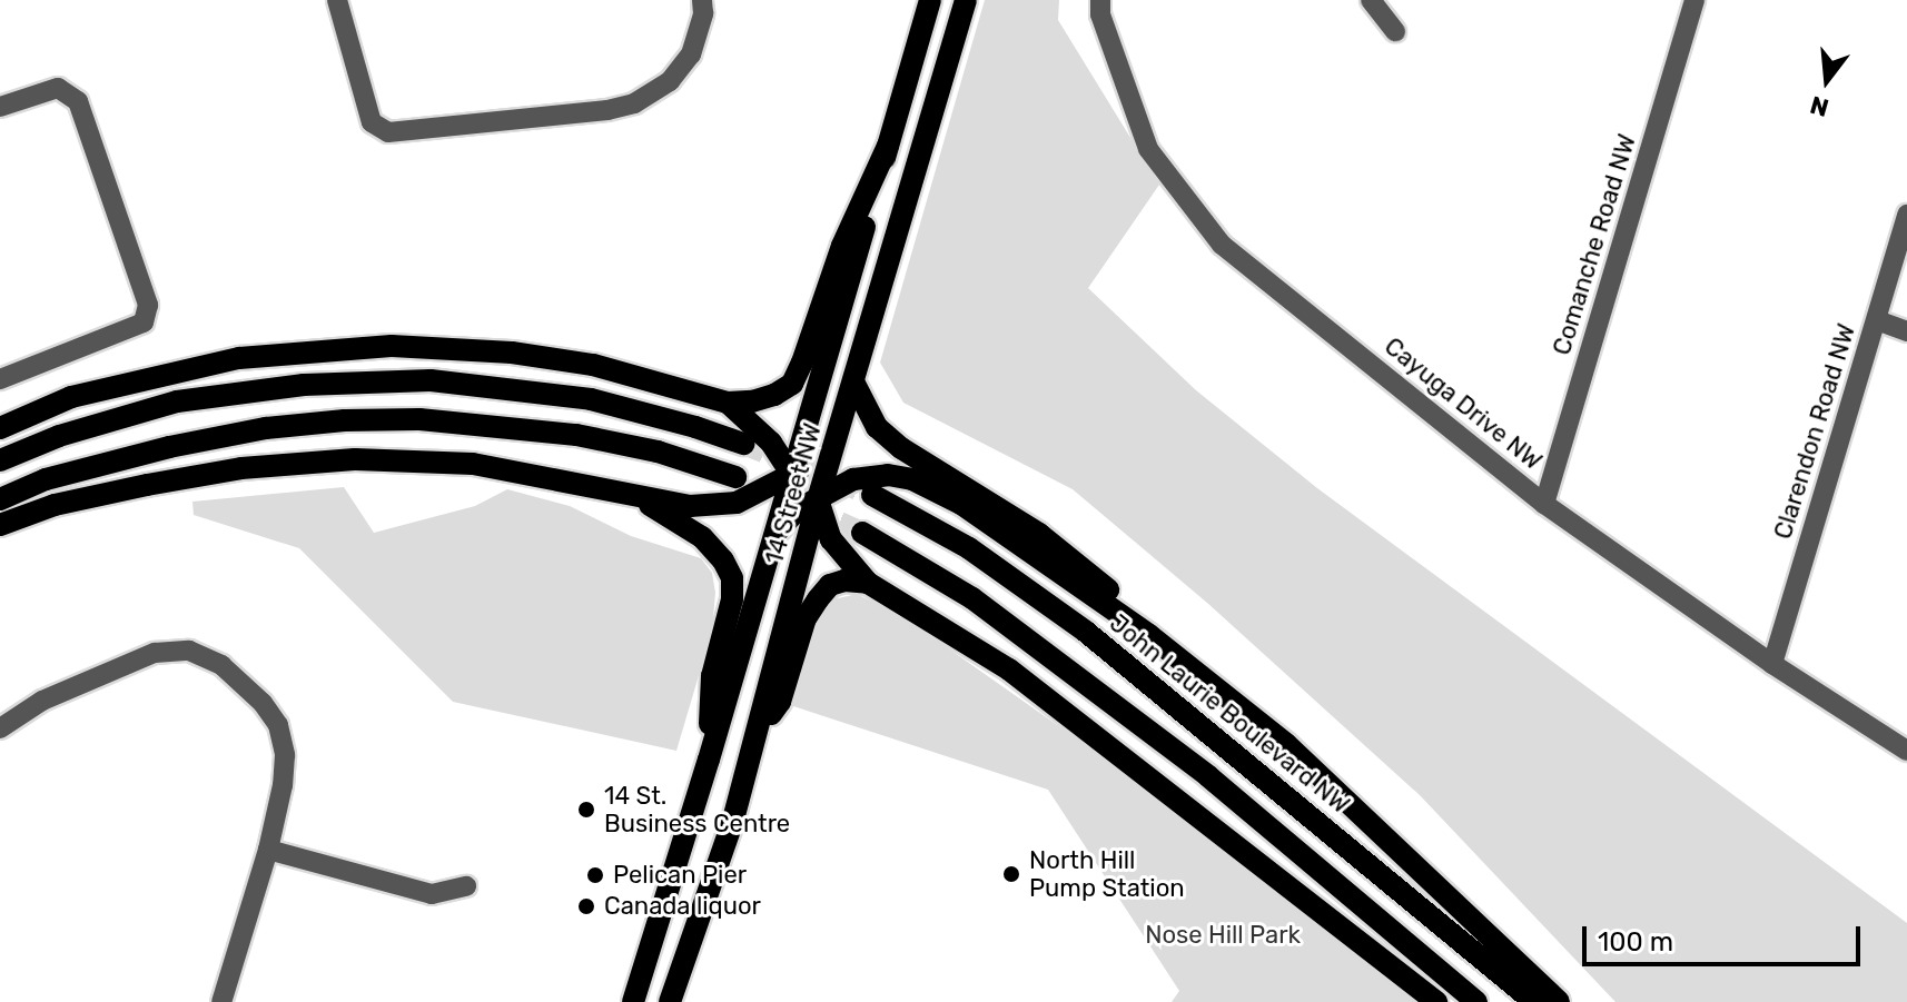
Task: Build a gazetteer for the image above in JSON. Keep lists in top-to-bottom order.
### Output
{
  "streets": {
    "main road": ["14 Street NW", "John Laurie Boulevard NW"],
    "street": ["Comanche Road NW", "Cayuga Drive NW", "Clarendon Road NW"]
  },
  "crossings": [
    ["Comanche Road NW", "Cayuga Drive NW"],
    ["Cayuga Drive NW", "Clarendon Road NW"]
  ],
  "parks": ["Nose Hill Park"],
  "places": [
    "14 St. Business Centre",
    "North Hill Pump Station",
    "Pelican Pier",
    "Canada liquor"
  ],
  "scale_bar": "100 m",
  "north": "bottom"
}
